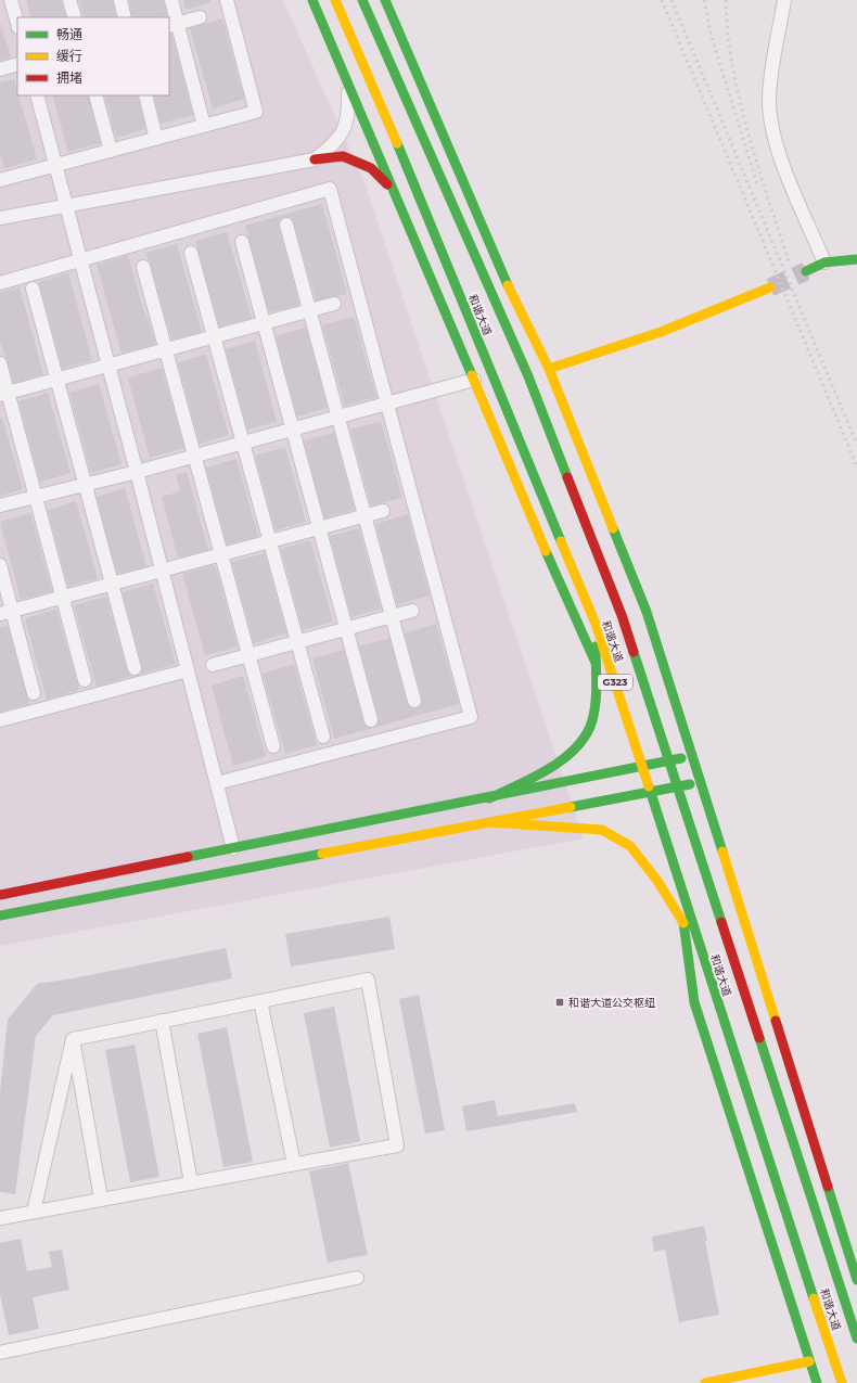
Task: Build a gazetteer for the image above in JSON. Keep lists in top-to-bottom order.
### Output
{
  "streets": {
    "main road": ["和谐大道", "G323"]
  },
  "places": {
    "transit": ["和谐大道公交枢纽"]
  },
  "legend": ["畅通", "缓行", "拥堵"]
}
